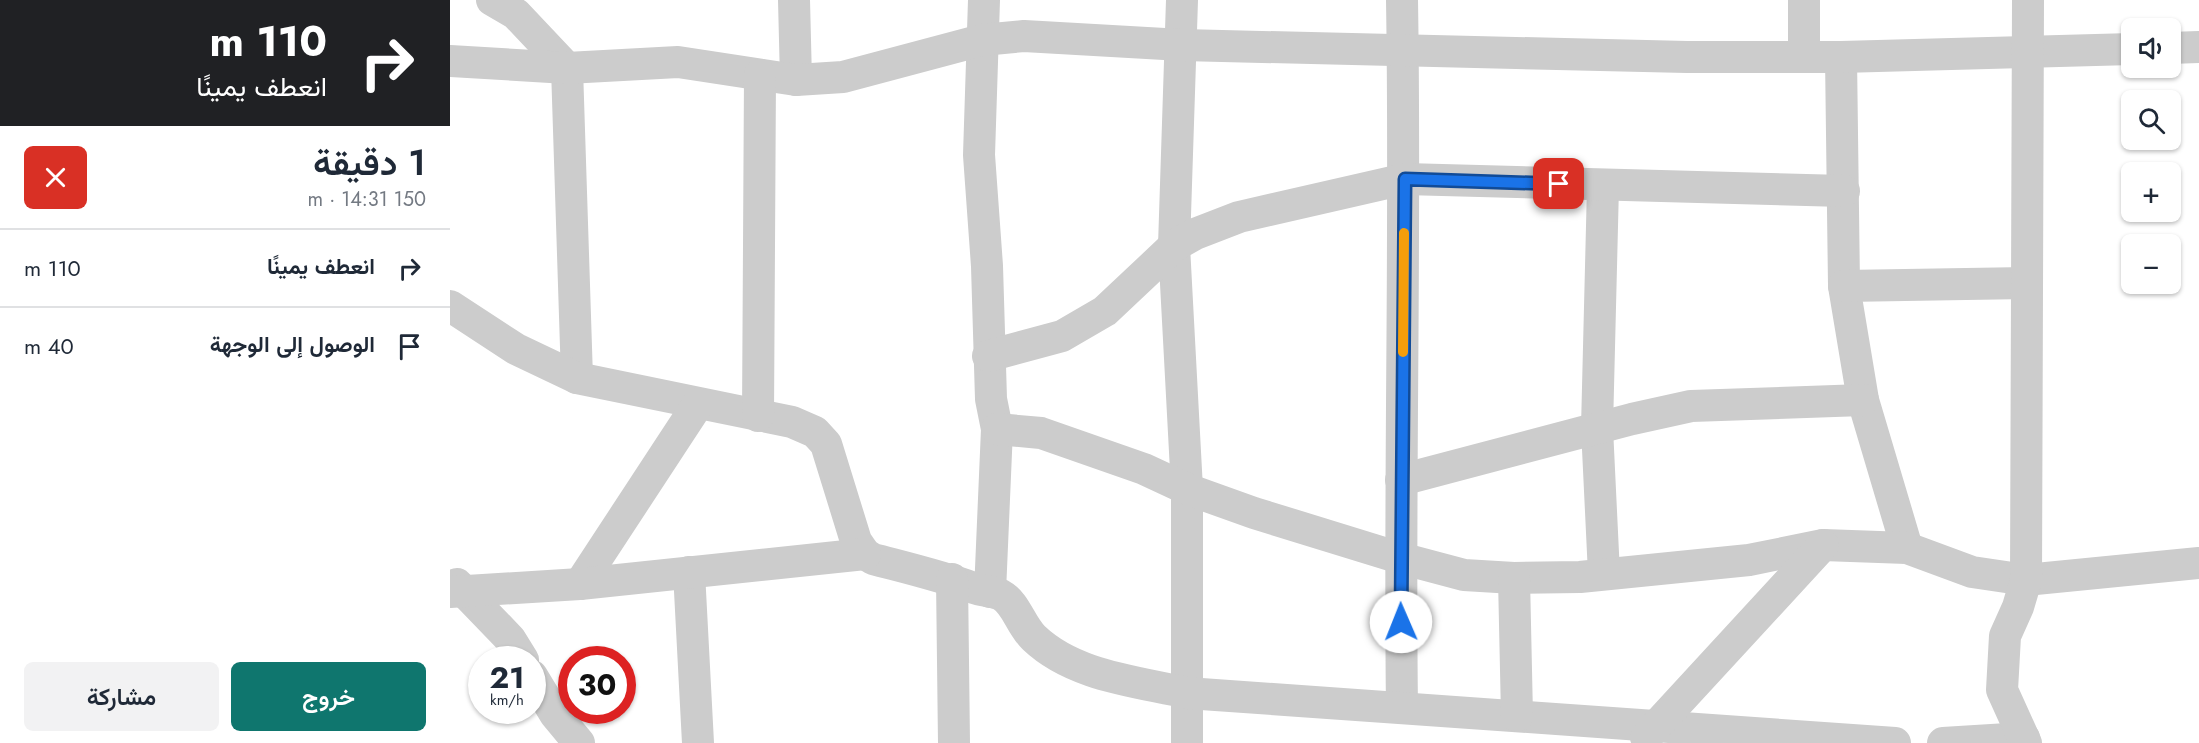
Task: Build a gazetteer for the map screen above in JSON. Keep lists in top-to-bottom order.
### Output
{
  "page": {
    "turn": ["110 m", "انعطف يمينًا"],
    "map_buttons": ["+", "−"],
    "heading": ["1 دقيقة", "150 m · 14:31"],
    "list": [
      {
        "name": "انعطف يمينًا",
        "value": "110 m"
      },
      {
        "name": "الوصول إلى الوجهة",
        "value": "40 m"
      }
    ],
    "speed": "21 km/h",
    "limit": "30",
    "buttons": ["خروج", "مشاركة"]
  }
}
